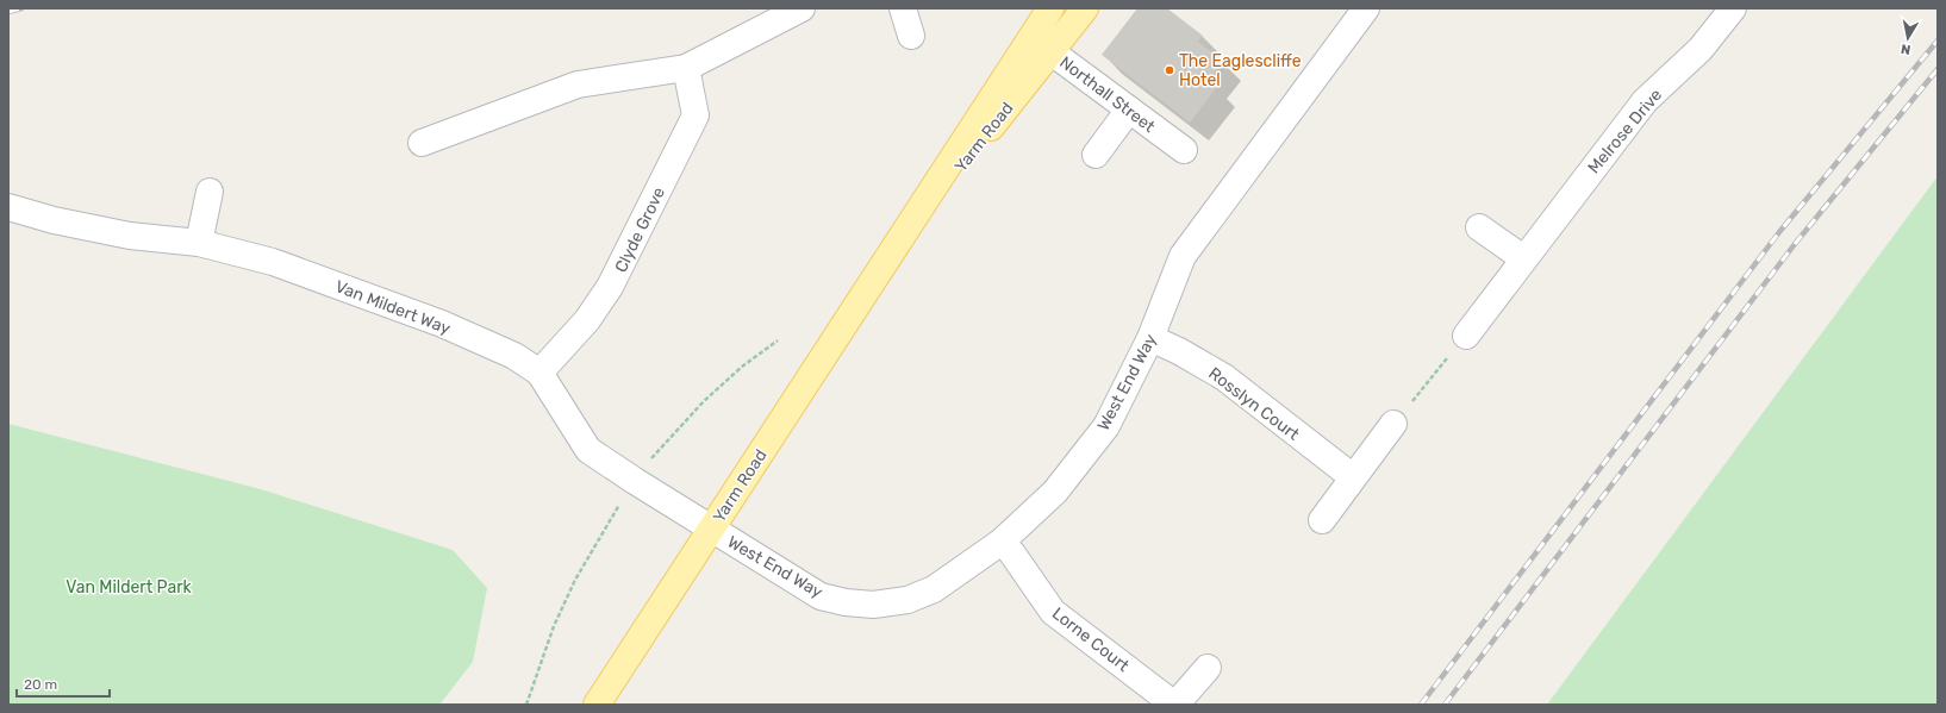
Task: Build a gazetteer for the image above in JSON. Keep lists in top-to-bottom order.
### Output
{
  "streets": {
    "main road": ["Yarm Road"],
    "street": [
      "Northall Street",
      "Melrose Drive",
      "Clyde Grove",
      "Van Mildert Way",
      "West End Way",
      "Rosslyn Court",
      "Lorne Court"
    ]
  },
  "crossings": [
    ["Northall Street", "Yarm Road"],
    ["Yarm Road", "Van Mildert Way"],
    ["Yarm Road", "West End Way"],
    ["Clyde Grove", "Van Mildert Way"],
    ["Van Mildert Way", "West End Way"],
    ["West End Way", "Rosslyn Court"],
    ["West End Way", "Lorne Court"]
  ],
  "parks": ["Van Mildert Park"],
  "places": ["The Eaglescliffe Hotel"],
  "scale_bar": "20 m",
  "north": "bottom"
}
